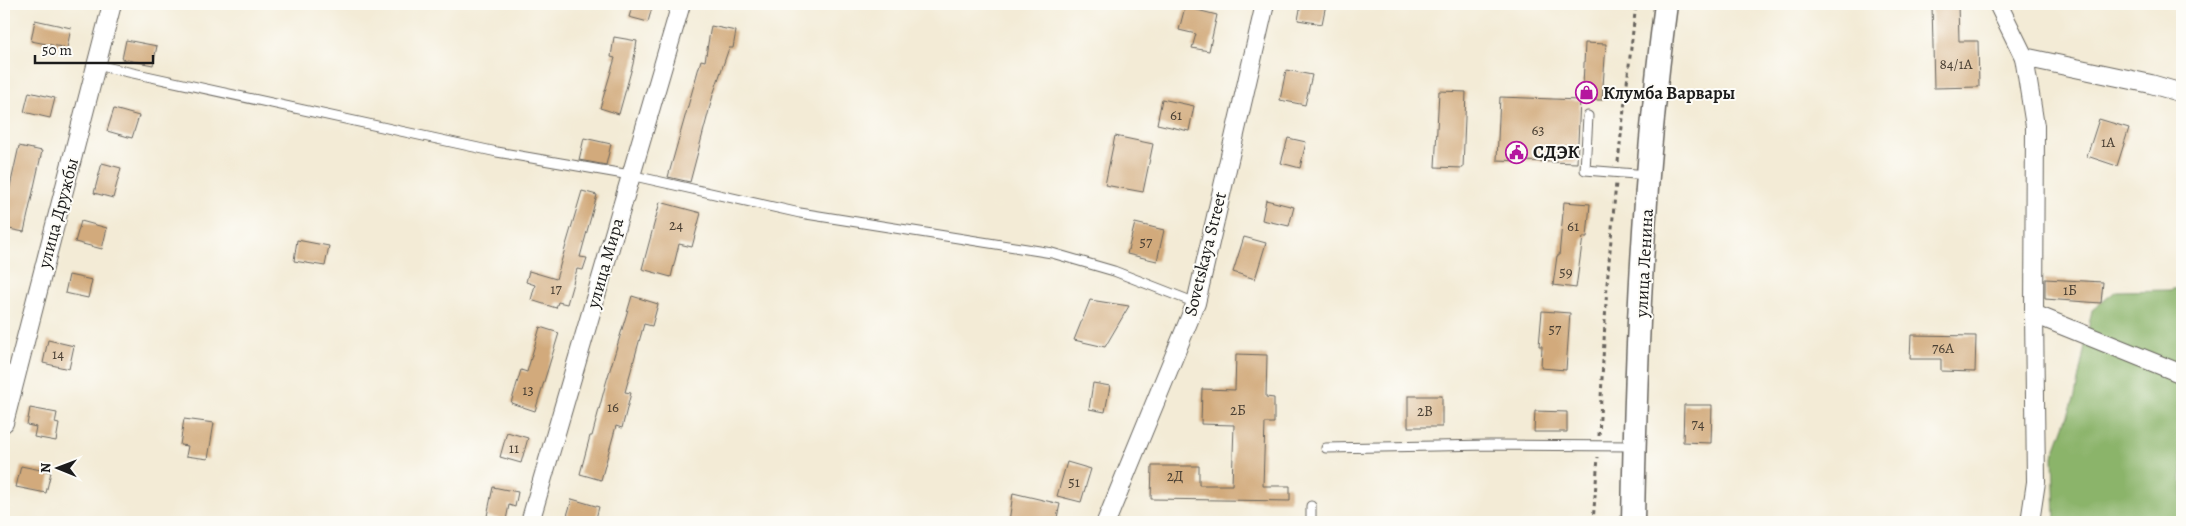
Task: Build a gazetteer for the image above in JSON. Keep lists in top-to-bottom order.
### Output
{
  "streets": {
    "street": [
      "улица Дружбы",
      "Sovetskaya Street",
      "улица Мира",
      "улица Ленина"
    ]
  },
  "places": {
    "shop": ["Клумба Варвары"],
    "public building": ["СДЭК"]
  },
  "house_numbers": [
    "84/1А",
    "61",
    "63",
    "1А",
    "24",
    "61",
    "57",
    "59",
    "17",
    "1Б",
    "57",
    "76А",
    "14",
    "13",
    "16",
    "2Б",
    "2В",
    "74",
    "11",
    "2Д",
    "51"
  ],
  "scale_bar": "50 m",
  "north": "left"
}
